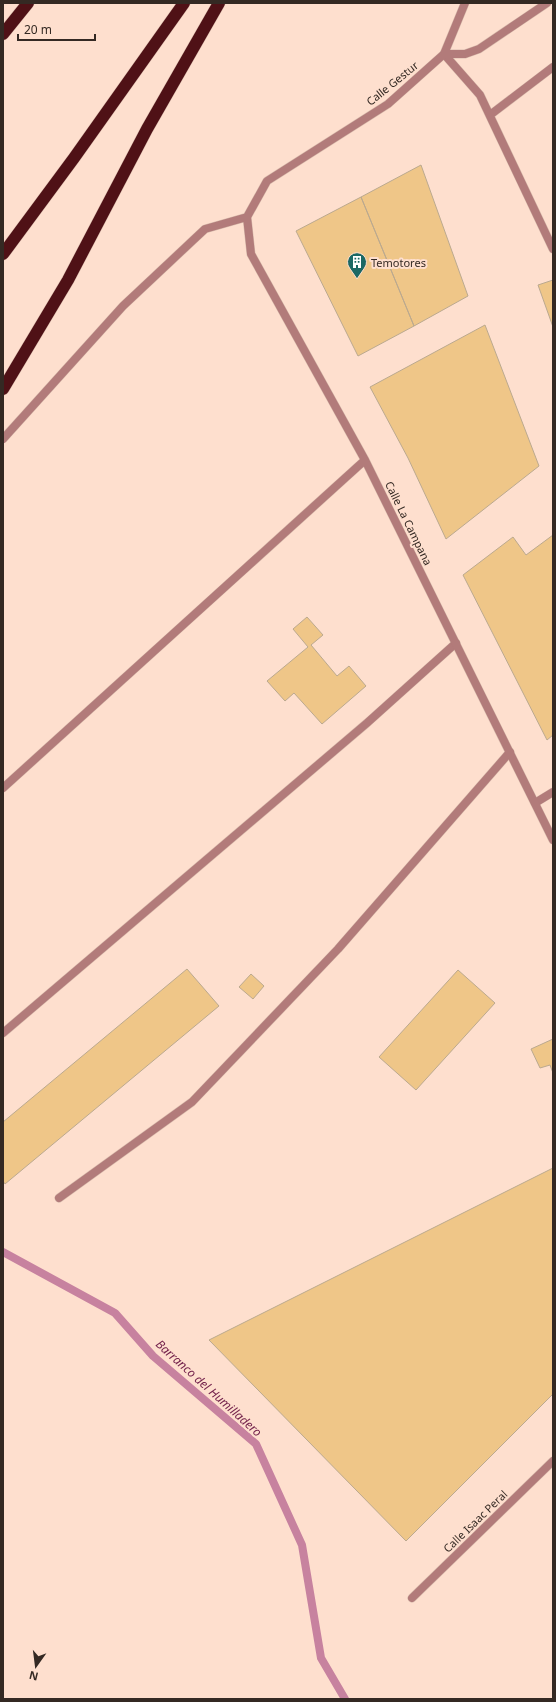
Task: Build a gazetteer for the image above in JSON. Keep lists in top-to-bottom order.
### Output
{
  "streets": {
    "street": ["Calle Gestur", "Calle La Campana", "Calle Isaac Peral"]
  },
  "crossings": [
    ["Calle Gestur", "Calle La Campana"]
  ],
  "water": ["Barranco del Humilladero"],
  "places": {
    "building": ["Temotores"]
  },
  "scale_bar": "20 m",
  "north": "bottom"
}
